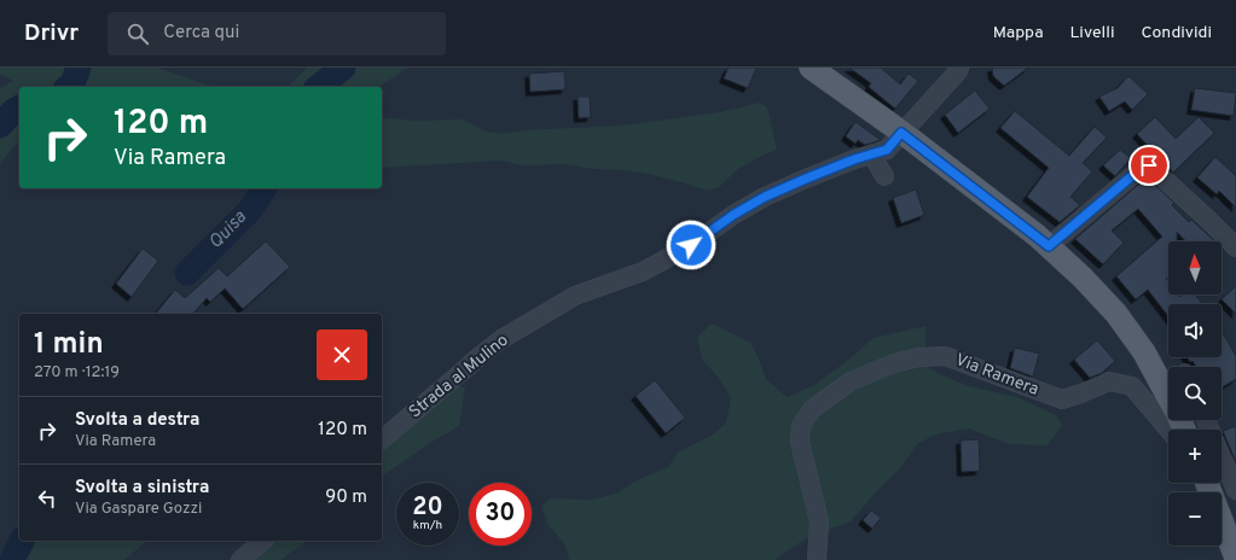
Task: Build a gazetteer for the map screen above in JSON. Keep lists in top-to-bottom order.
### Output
{
  "streets": {
    "street": ["Via Ramera", "Strada al Mulino"]
  },
  "water": ["Quisa"],
  "north": "top",
  "page": {
    "header": "Drivr",
    "search": "Cerca qui",
    "nav": ["Mappa", "Livelli", "Condividi"],
    "turn": ["120 m", "Via Ramera"],
    "map_buttons": ["+", "−"],
    "heading": ["1 min", "270 m · 12:19"],
    "list": [
      {
        "name": "Svolta a destra",
        "note": "Via Ramera",
        "value": "120 m"
      },
      {
        "name": "Svolta a sinistra",
        "note": "Via Gaspare Gozzi",
        "value": "90 m"
      }
    ],
    "speed": "20 km/h",
    "limit": "30"
  }
}
